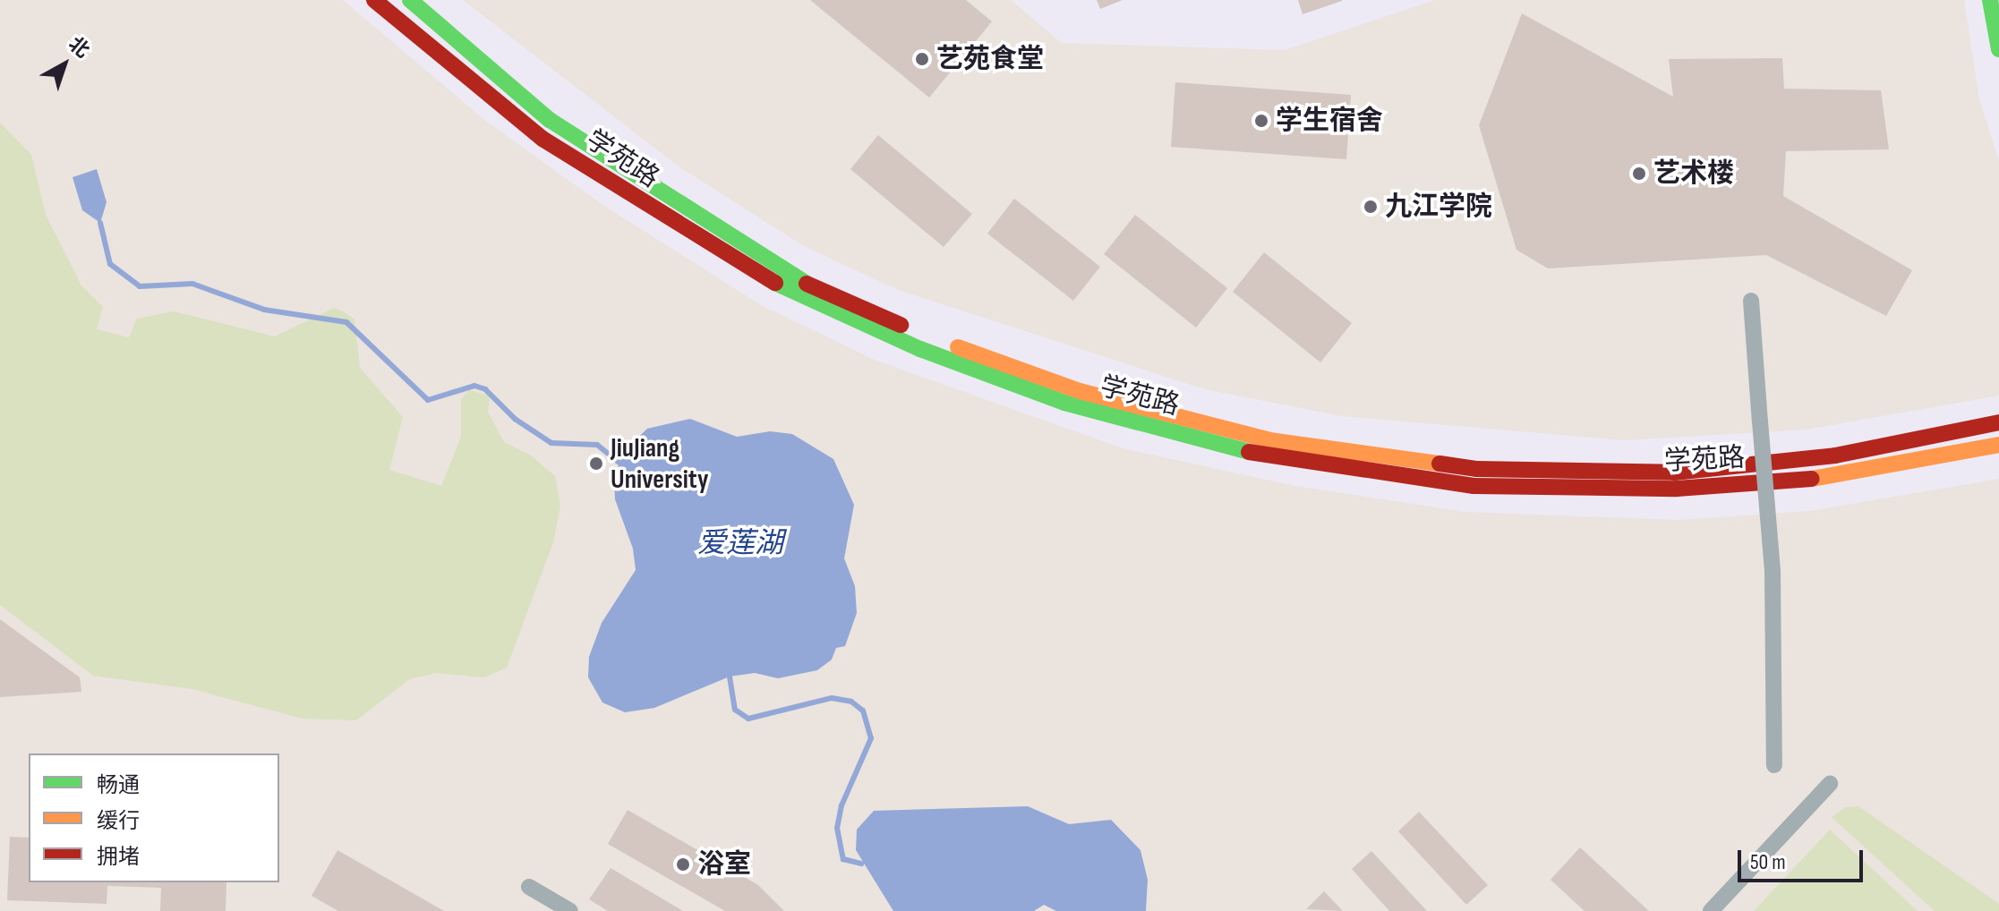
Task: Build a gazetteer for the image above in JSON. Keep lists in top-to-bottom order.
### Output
{
  "streets": {
    "street": ["学苑路"]
  },
  "water": ["爱莲湖"],
  "places": [
    "艺苑食堂",
    "学生宿舍",
    "艺术楼",
    "九江学院",
    "JiuJiang University",
    "浴室"
  ],
  "legend": ["畅通", "缓行", "拥堵"],
  "scale_bar": "50 m",
  "north": "top right"
}
